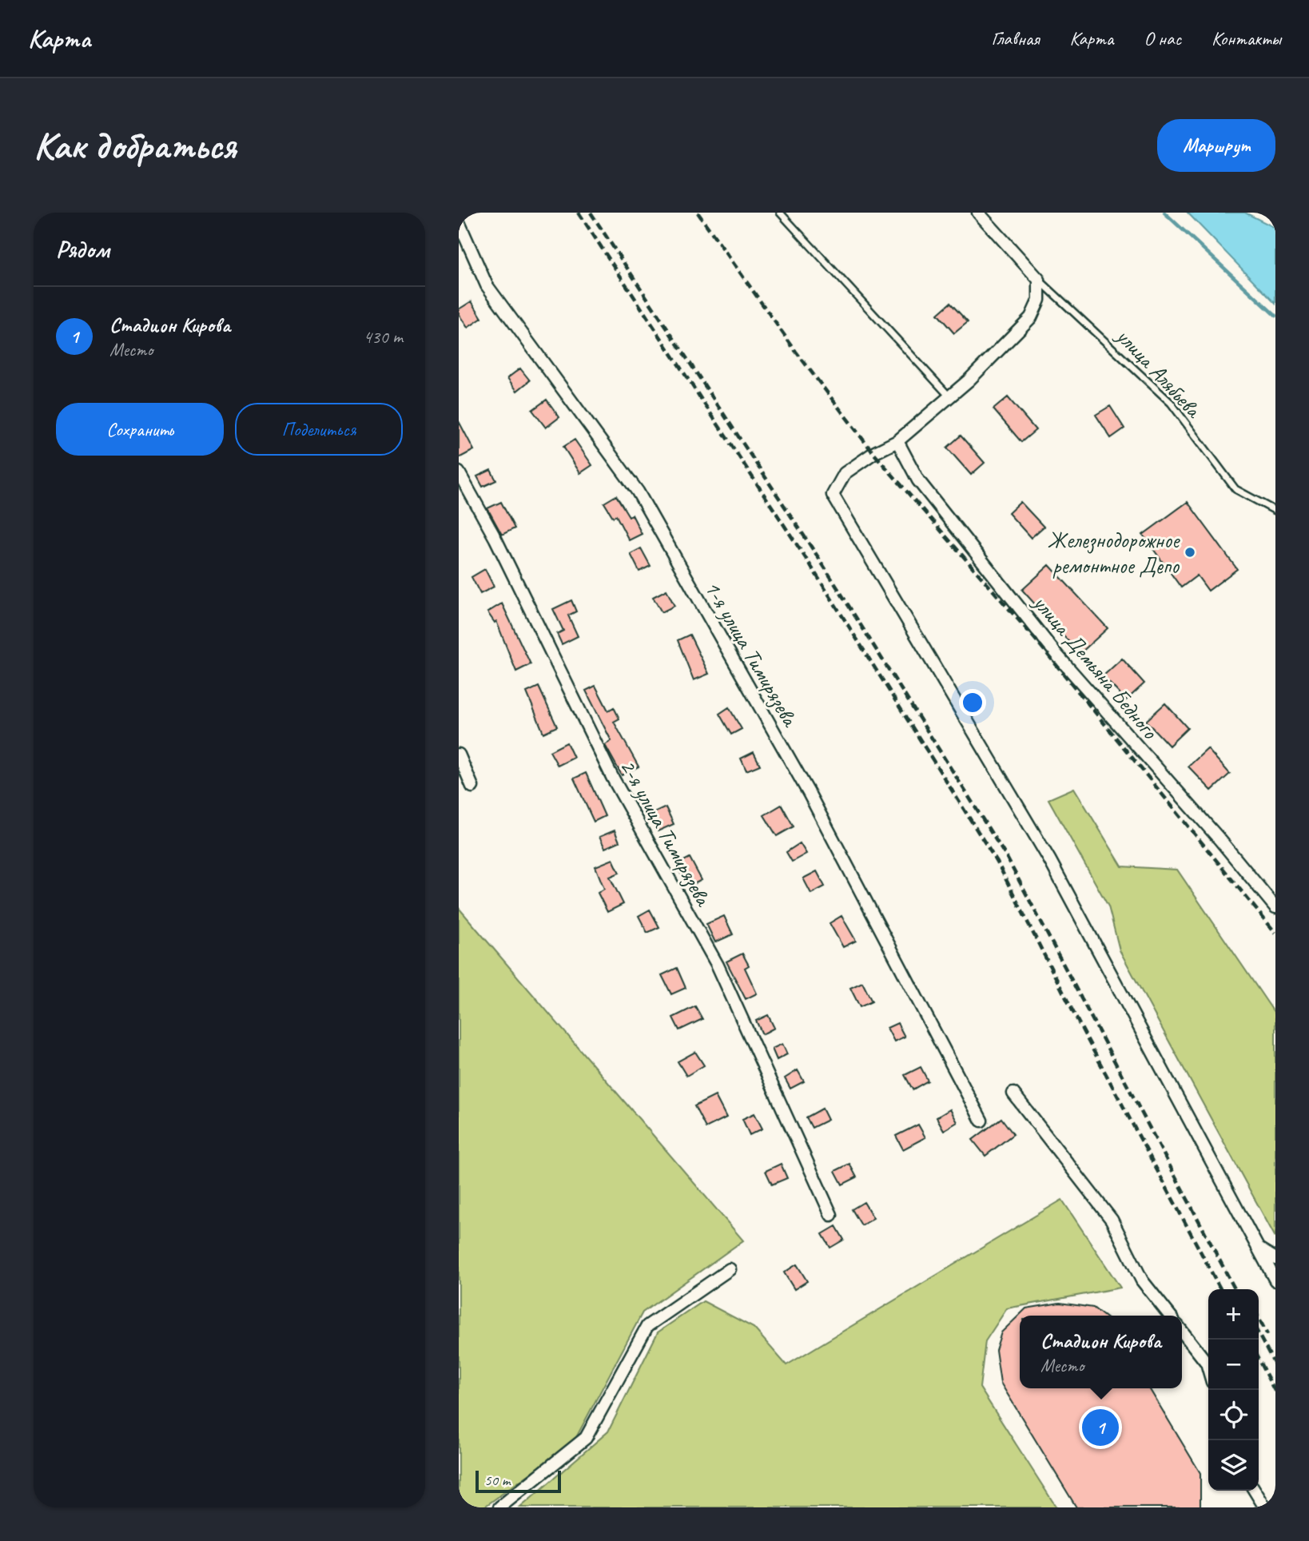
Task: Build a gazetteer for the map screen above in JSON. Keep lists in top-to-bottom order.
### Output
{
  "streets": {
    "street": ["1-я улица Тимирязева", "улица Демьяна Бедного", "2-я улица Тимирязева"],
    "lane": ["улица Алябьева"]
  },
  "places": ["Железнодорожное ремонтное Депо"],
  "scale_bar": "50 m",
  "page": {
    "header": "Карта",
    "nav": [
      "Главная",
      "Карта",
      "О нас",
      "Контакты"
    ],
    "buttons": [
      "Маршрут",
      ["Сохранить", "Поделиться"]
    ],
    "title": "Как добраться",
    "heading": "Рядом",
    "list": [
      {
        "mark": "1",
        "name": "Стадион Кирова",
        "note": "Место",
        "value": "430 m"
      }
    ],
    "map_buttons": ["+", "−"],
    "popup": ["Стадион Кирова", "Место"],
    "pins": "1",
    "scale": "50 m"
  }
}
